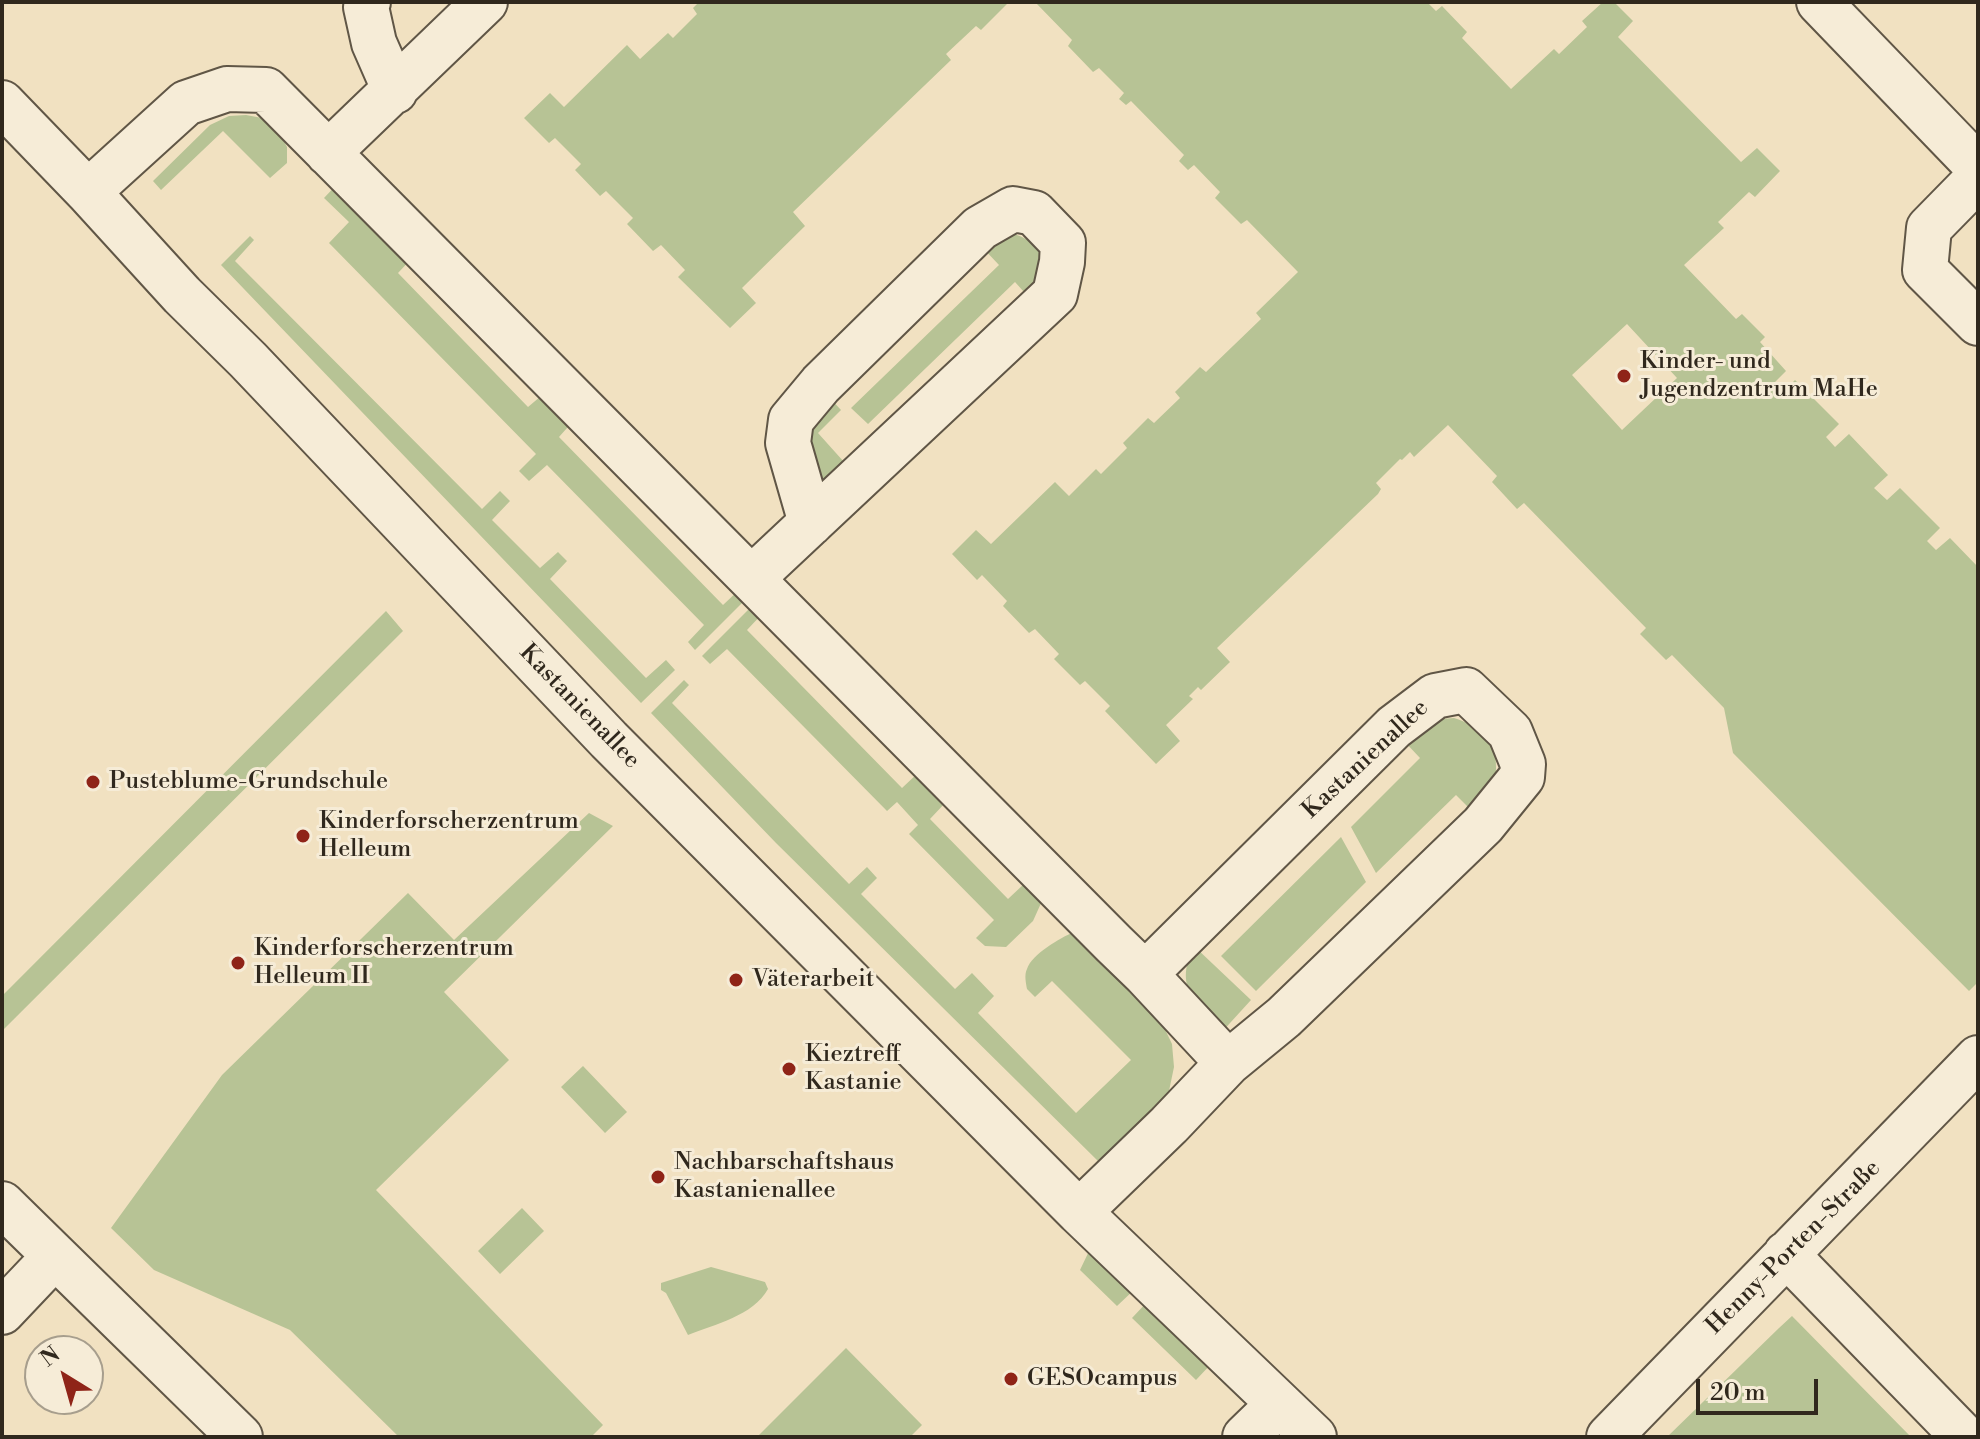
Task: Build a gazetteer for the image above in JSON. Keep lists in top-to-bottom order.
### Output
{
  "streets": {
    "street": ["Kastanienallee", "Henny-Porten-Straße"]
  },
  "places": [
    "Kinder- und Jugendzentrum MaHe",
    "Pusteblume-Grundschule",
    "Kinderforscherzentrum Helleum",
    "Kinderforscherzentrum Helleum II",
    "Väterarbeit",
    "Kieztreff Kastanie",
    "Nachbarschaftshaus Kastanienallee",
    "GESOcampus"
  ],
  "scale_bar": "20 m",
  "north": "top left"
}
